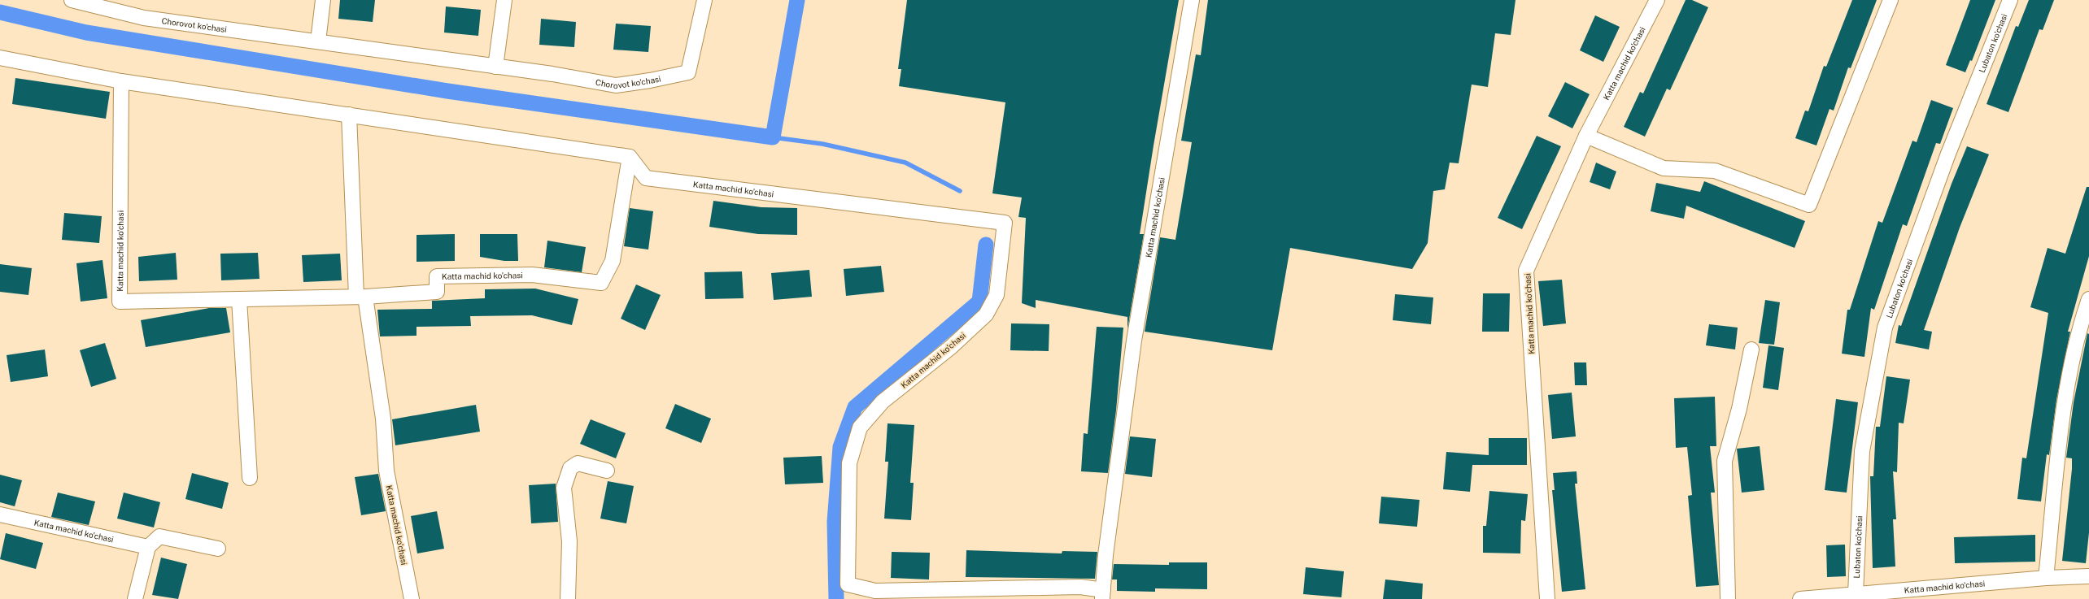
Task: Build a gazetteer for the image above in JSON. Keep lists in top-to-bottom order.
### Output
{
  "streets": {
    "street": ["Chorovot ko'chasi", "Lubaton ko'chasi", "Katta machid ko'chasi"]
  },
  "crossings": [
    ["Lubaton ko'chasi", "Katta machid ko'chasi"]
  ]
}
